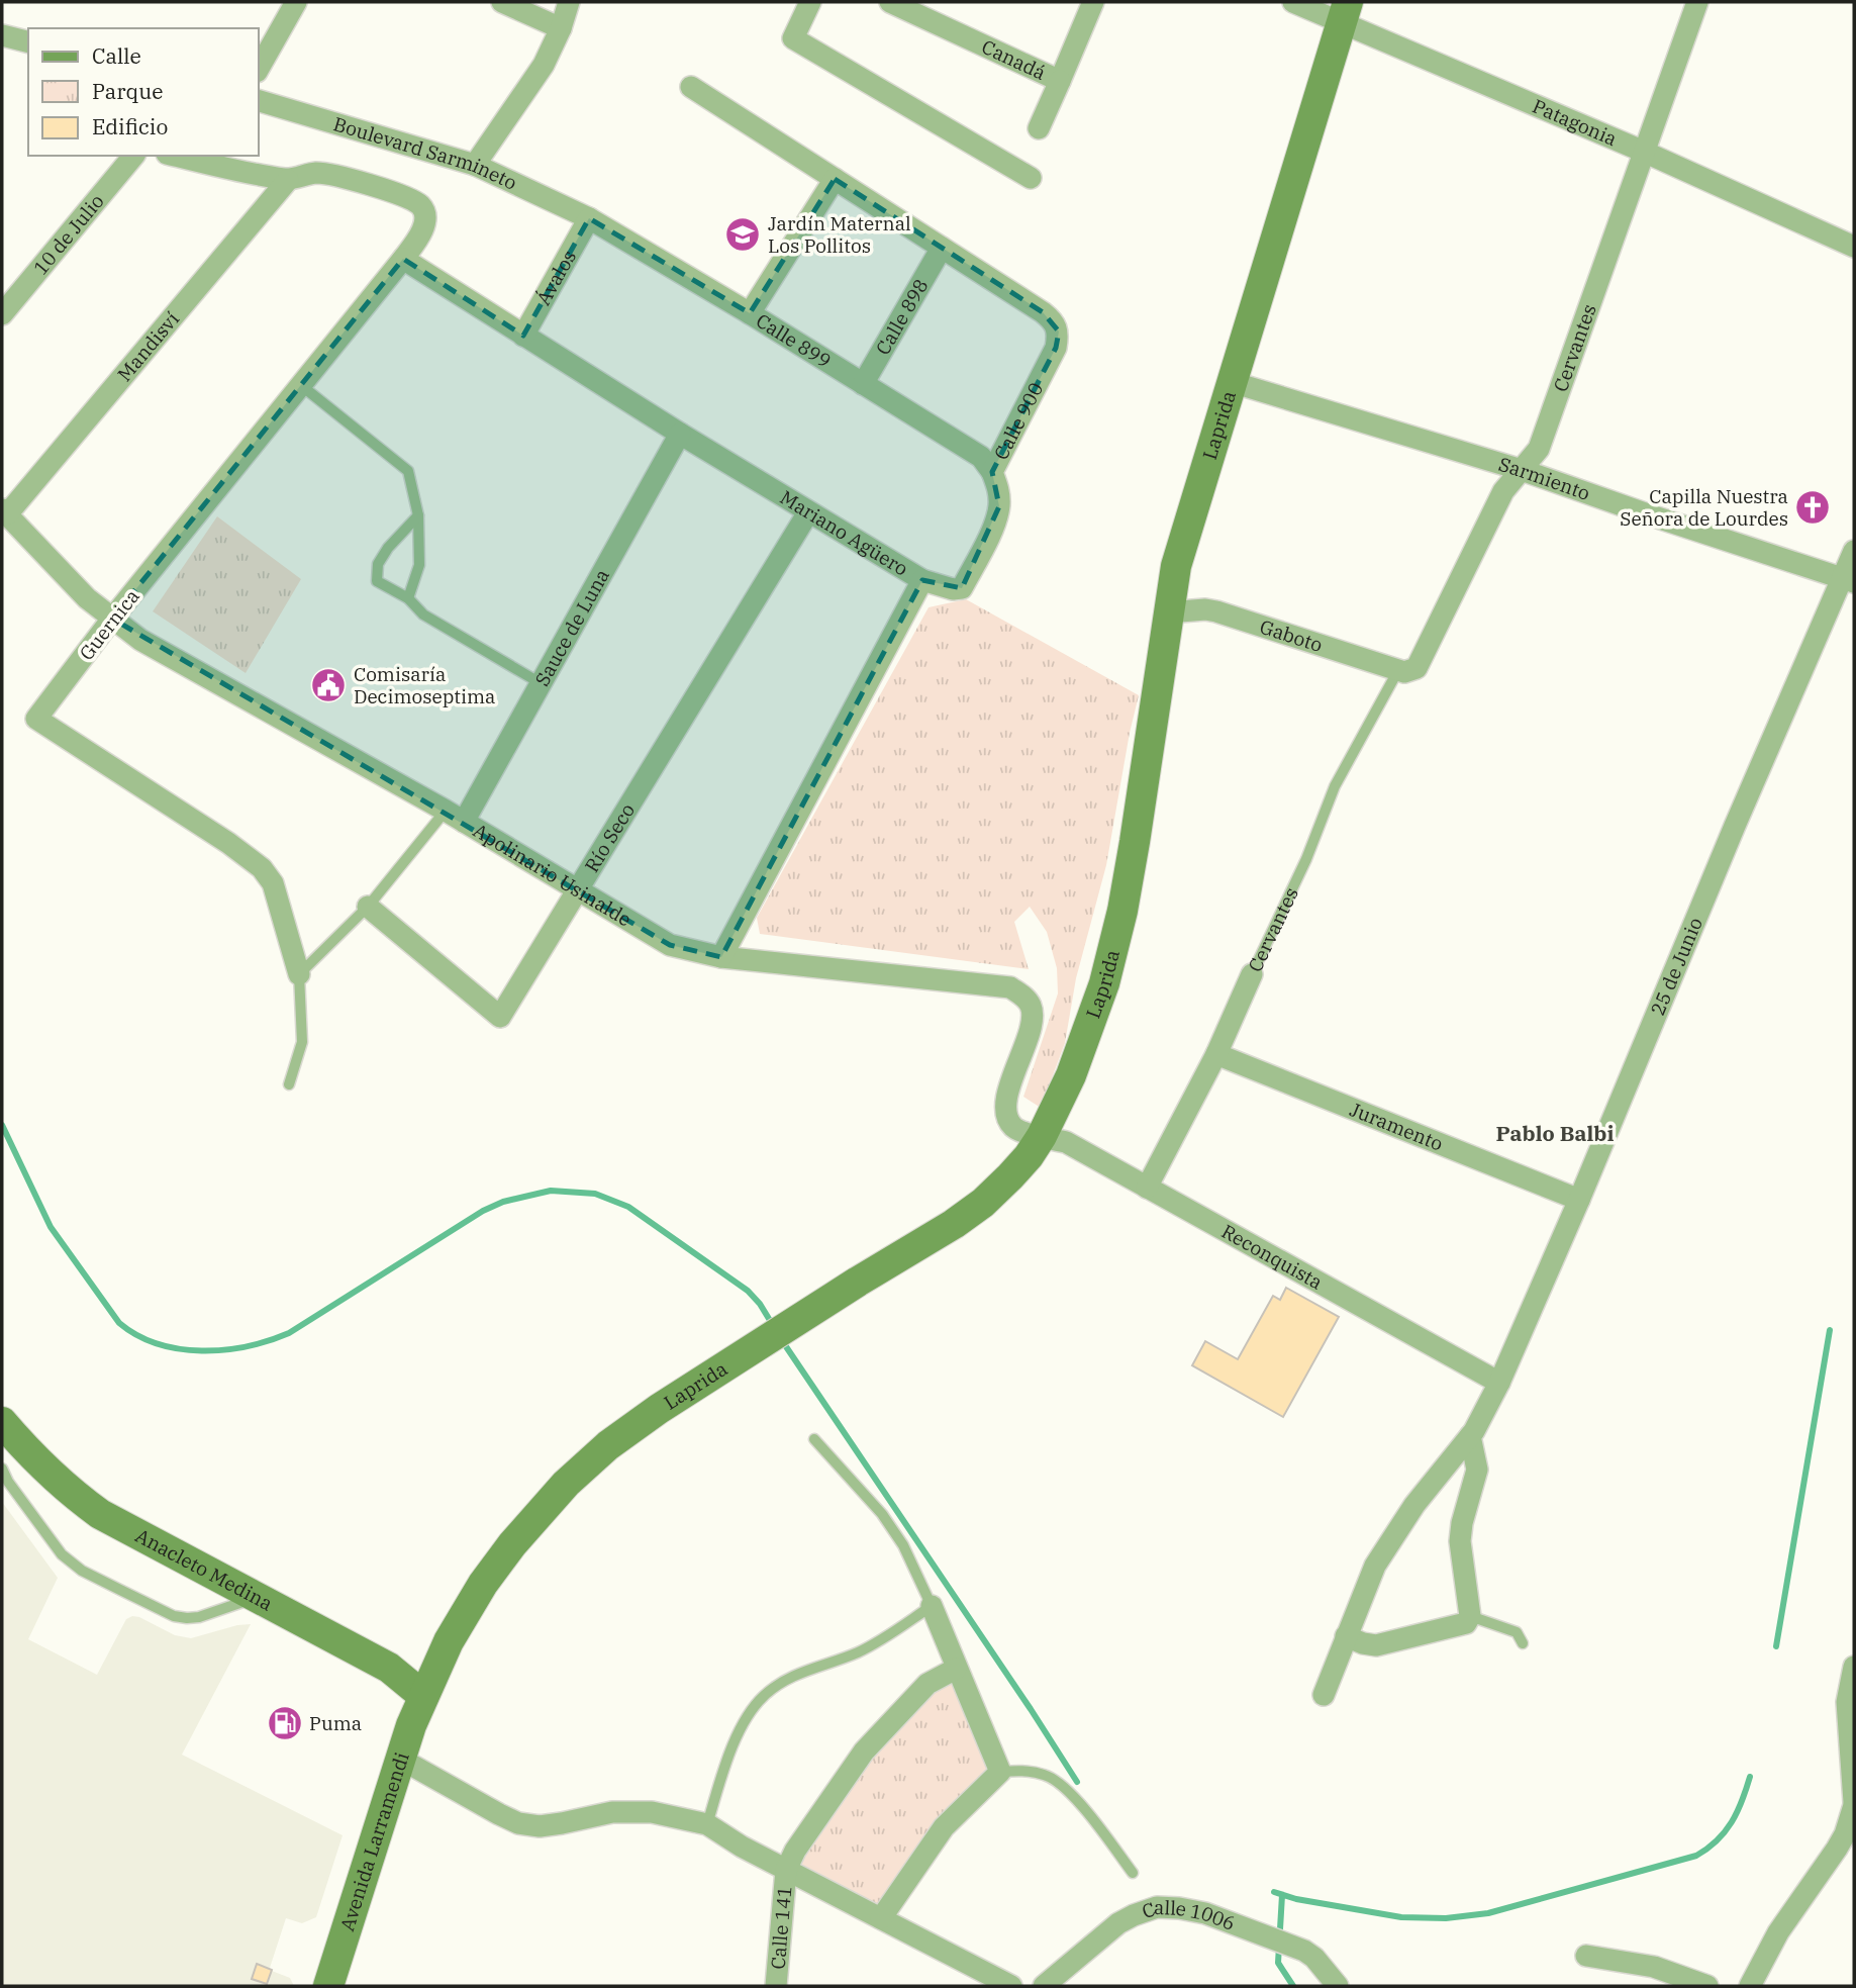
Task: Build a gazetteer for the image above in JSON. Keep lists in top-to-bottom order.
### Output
{
  "streets": {
    "main road": ["Laprida", "Anacleto Medina", "Avenida Larramendi"],
    "street": [
      "Canadá",
      "Patagonia",
      "Boulevard Sarmineto",
      "10 de Julio",
      "Ávalos",
      "Calle 898",
      "Calle 899",
      "Mandisví",
      "Cervantes",
      "Calle 900",
      "Sarmiento",
      "Mariano Agüero",
      "Guernica",
      "Sauce de Luna",
      "Gaboto",
      "Río Seco",
      "Apolinario Usinalde",
      "25 de Junio",
      "Juramento",
      "Reconquista",
      "Calle 1006",
      "Calle 141"
    ]
  },
  "crossings": [
    ["Patagonia", "Cervantes"],
    ["Patagonia", "Laprida"],
    ["Boulevard Sarmineto", "Ávalos"],
    ["Boulevard Sarmineto", "Calle 899"],
    ["Ávalos", "Calle 899"],
    ["Ávalos", "Mariano Agüero"],
    ["Calle 898", "Calle 899"],
    ["Calle 898", "Calle 900"],
    ["Calle 899", "Calle 900"],
    ["Mandisví", "Guernica"],
    ["Mandisví", "Apolinario Usinalde"],
    ["Cervantes", "Sarmiento"],
    ["Cervantes", "Gaboto"],
    ["Cervantes", "Juramento"],
    ["Cervantes", "Reconquista"],
    ["Calle 900", "Mariano Agüero"],
    ["Laprida", "Sarmiento"],
    ["Laprida", "Gaboto"],
    ["Laprida", "Apolinario Usinalde"],
    ["Laprida", "Reconquista"],
    ["Laprida", "Anacleto Medina"],
    ["Laprida", "Avenida Larramendi"],
    ["Sarmiento", "25 de Junio"],
    ["Mariano Agüero", "Guernica"],
    ["Mariano Agüero", "Sauce de Luna"],
    ["Mariano Agüero", "Río Seco"],
    ["Mariano Agüero", "Apolinario Usinalde"],
    ["Guernica", "Apolinario Usinalde"],
    ["Sauce de Luna", "Apolinario Usinalde"],
    ["Río Seco", "Apolinario Usinalde"],
    ["Apolinario Usinalde", "Reconquista"],
    ["25 de Junio", "Juramento"],
    ["25 de Junio", "Reconquista"],
    ["Anacleto Medina", "Avenida Larramendi"]
  ],
  "districts": ["Pablo Balbi"],
  "places": {
    "school or university": ["Jardín Maternal Los Pollitos"],
    "church": ["Capilla Nuestra Señora de Lourdes"],
    "public building": ["Comisaría Decimoseptima"],
    "fuel station": ["Puma"]
  },
  "legend": ["Calle", "Parque", "Edificio"]
}
